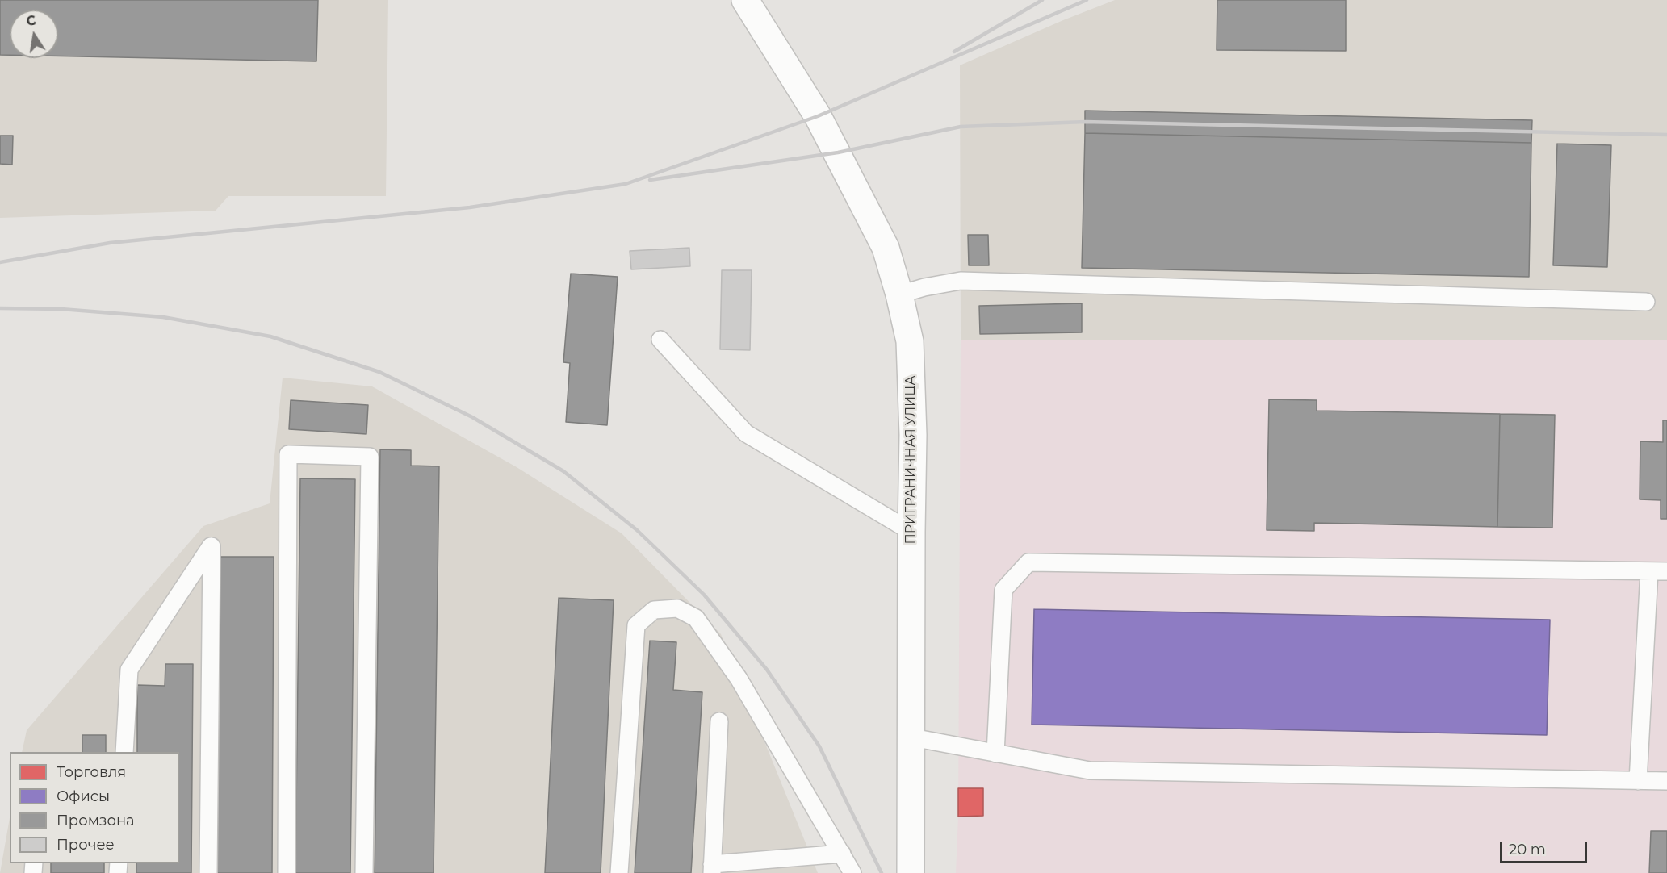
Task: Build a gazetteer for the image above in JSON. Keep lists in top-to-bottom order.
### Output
{
  "streets": {
    "street": ["ПРИГРАНИЧНАЯ УЛИЦА"]
  },
  "legend": [
    "Торговля",
    "Офисы",
    "Промзона",
    "Прочее"
  ],
  "scale_bar": "20 m",
  "north": "top"
}
